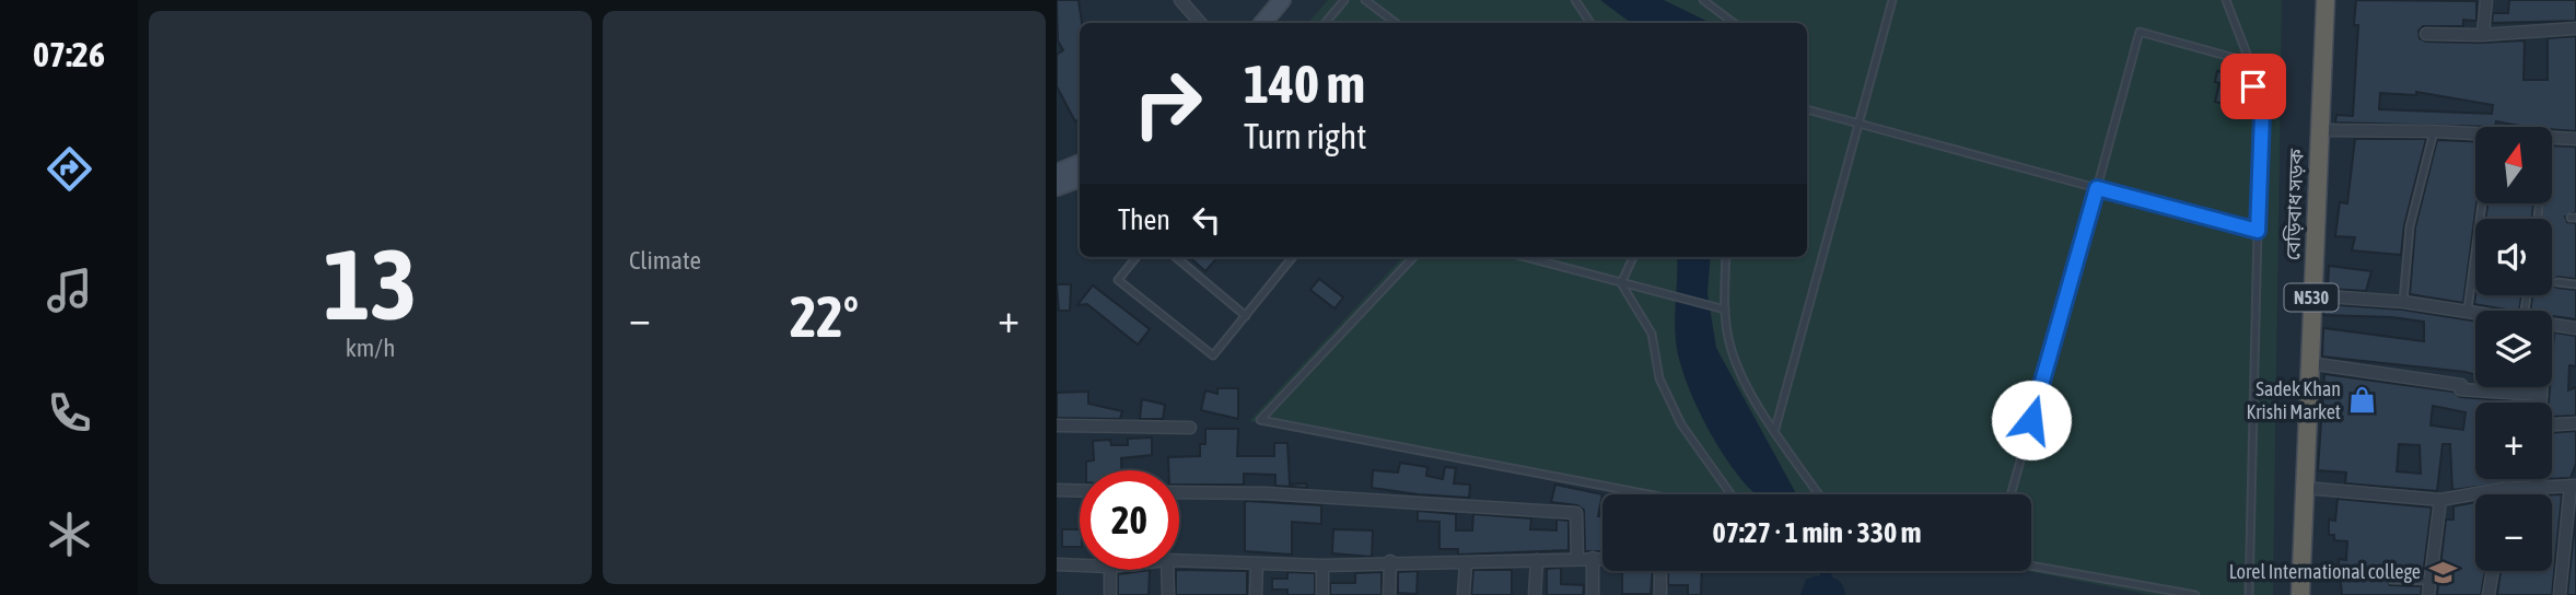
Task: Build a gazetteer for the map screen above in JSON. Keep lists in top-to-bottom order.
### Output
{
  "streets": {
    "highway": ["বেড়িবাধ সড়ক", "N530"]
  },
  "places": {
    "shop": ["Sadek Khan Krishi Market"],
    "school or university": ["Lorel International college"]
  },
  "north": "top",
  "page": {
    "tabs": "07:26",
    "tile": [
      ["13", "km/h"],
      "Climate"
    ],
    "turn": ["140 m", "Turn right"],
    "map_buttons": ["+", "−"],
    "then": "Then",
    "heat": ["−", "22°", "+"],
    "limit": "20",
    "trip": "07:27 · 1 min · 330 m"
  }
}
